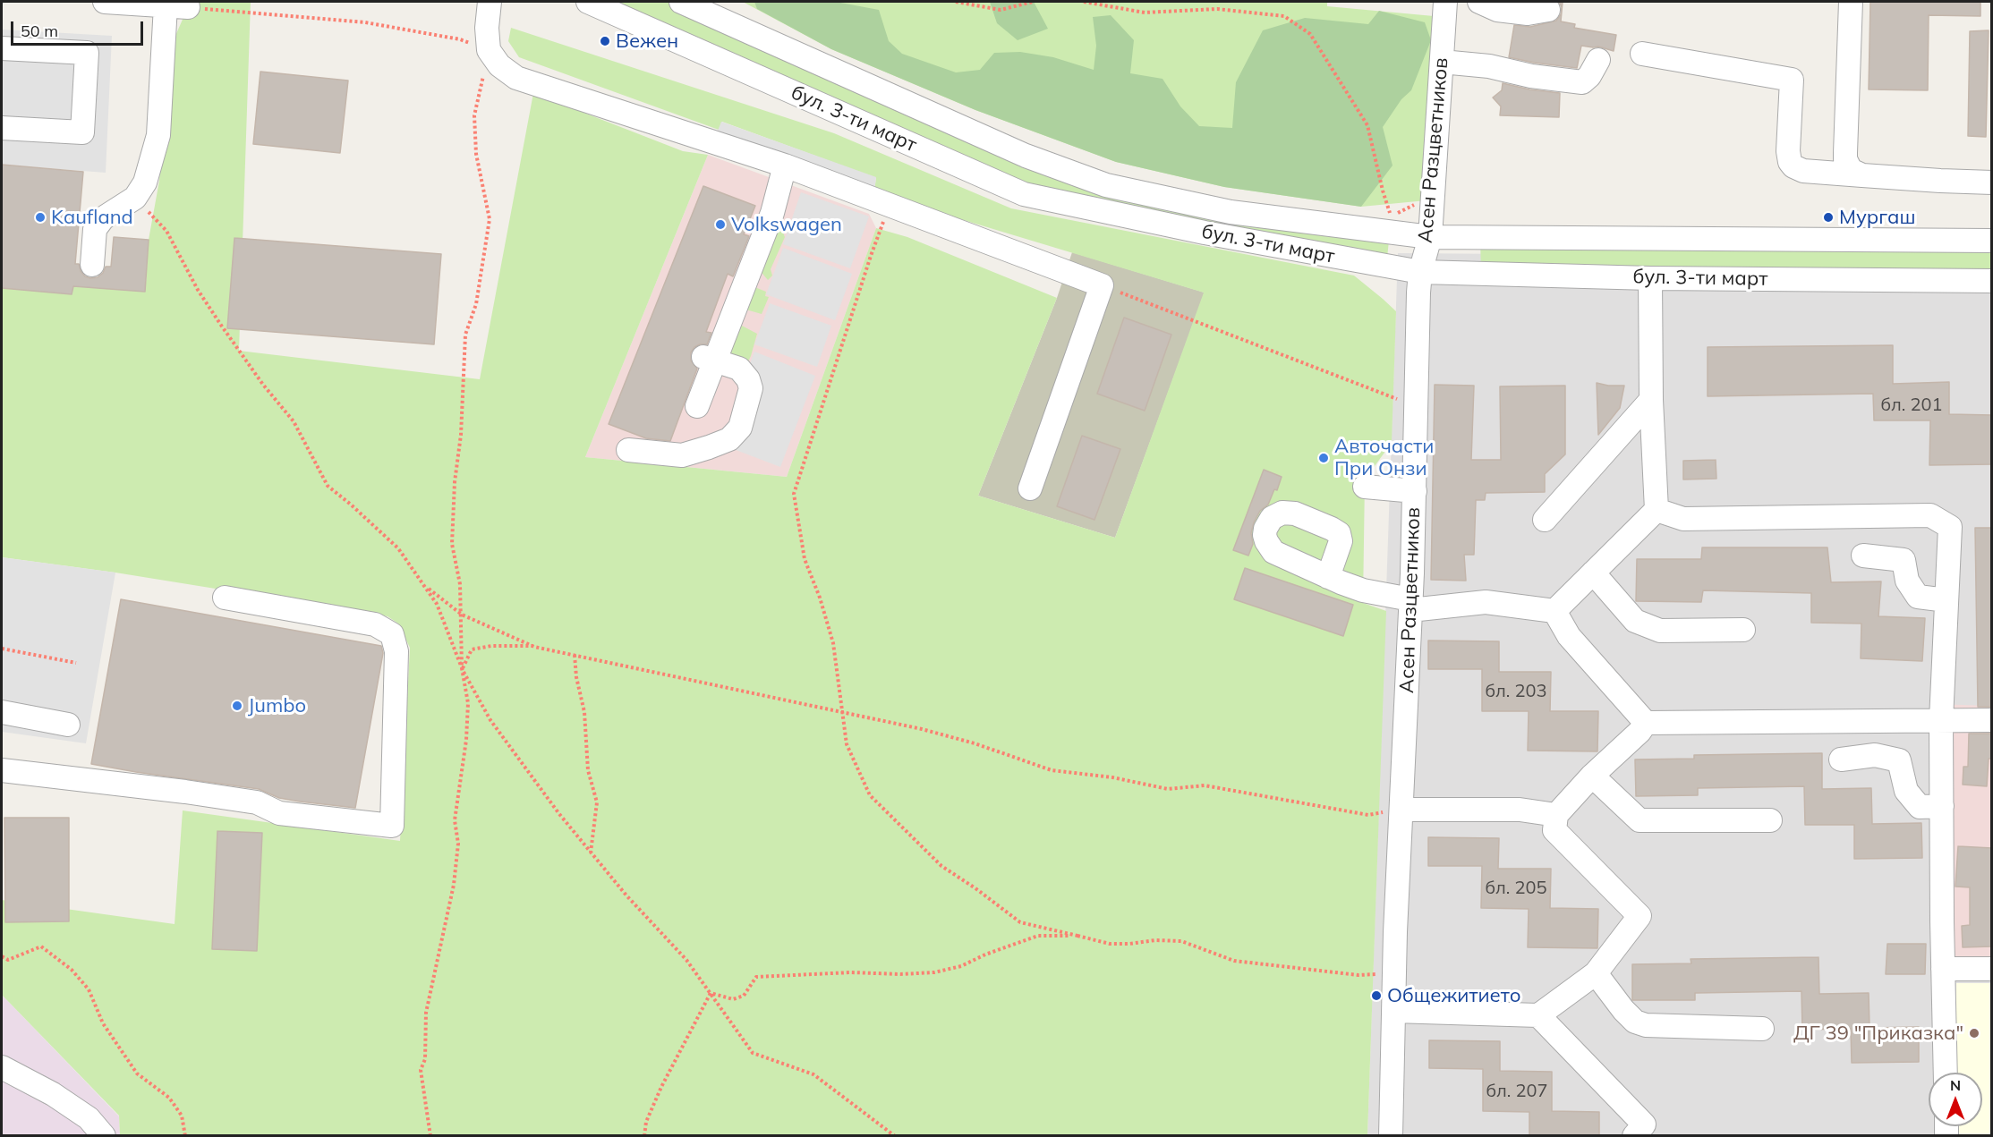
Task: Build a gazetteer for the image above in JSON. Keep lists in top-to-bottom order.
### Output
{
  "streets": {
    "street": ["бул. 3-ти март", "Асен Разцветников"]
  },
  "crossings": [
    ["бул. 3-ти март", "Асен Разцветников"]
  ],
  "places": [
    "Вежен",
    "Kaufland",
    "Мургаш",
    "Volkswagen",
    "Авточасти При Онзи",
    "Jumbo",
    "Общежитието",
    "ДГ 39 \"Приказка\""
  ],
  "house_numbers": [
    "бл. 201",
    "бл. 203",
    "бл. 205",
    "бл. 207"
  ],
  "scale_bar": "50 m",
  "north": "top"
}
